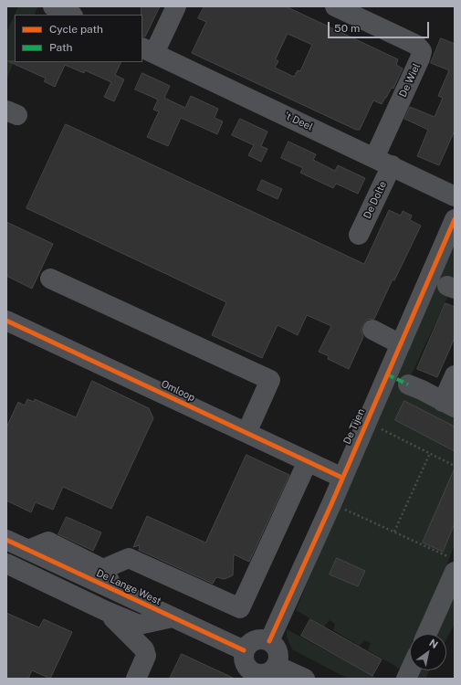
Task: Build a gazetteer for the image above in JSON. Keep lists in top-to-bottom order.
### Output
{
  "streets": {
    "street": [
      "De Wiel",
      "'t Deel",
      "De Dolte",
      "Omloop",
      "De Tijen",
      "De Lange West"
    ]
  },
  "crossings": [
    ["De Wiel", "'t Deel"],
    ["De Wiel", "De Dolte"],
    ["'t Deel", "De Dolte"],
    ["Omloop", "De Tijen"],
    ["De Tijen", "De Lange West"]
  ],
  "legend": ["Cycle path", "Path"],
  "scale_bar": "50 m",
  "north": "top right"
}
